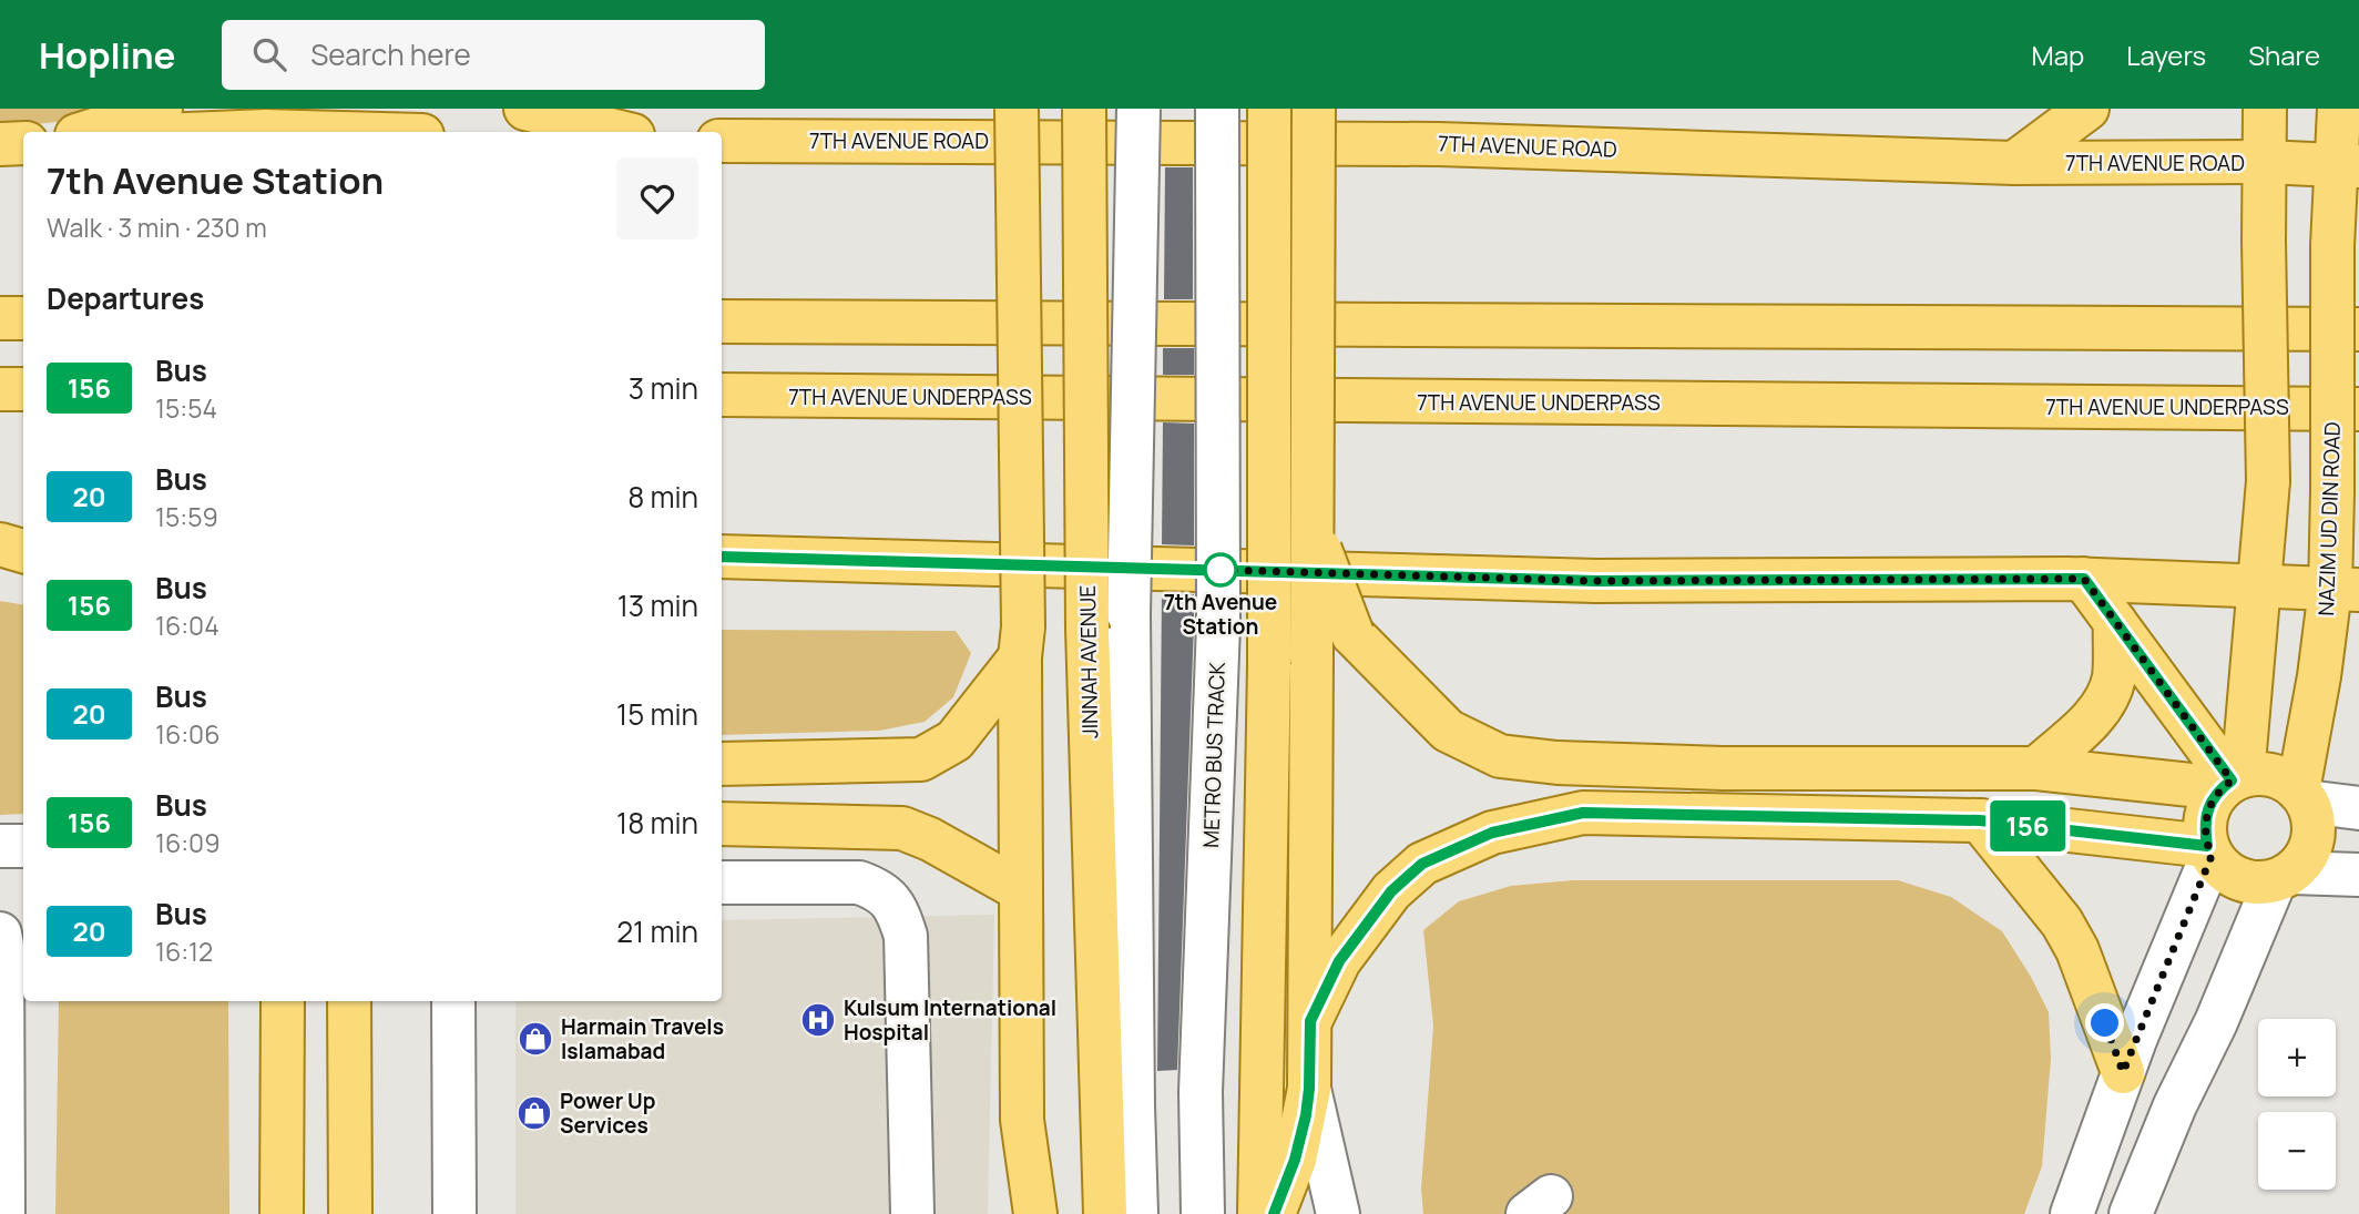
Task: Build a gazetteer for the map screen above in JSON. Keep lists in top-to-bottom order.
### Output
{
  "streets": {
    "main road": [
      "7TH AVENUE ROAD",
      "7TH AVENUE UNDERPASS",
      "NAZIM UD DIN ROAD",
      "JINNAH AVENUE"
    ],
    "street": ["METRO BUS TRACK"]
  },
  "crossings": [
    ["7TH AVENUE ROAD", "NAZIM UD DIN ROAD"]
  ],
  "places": {
    "other": ["7th Avenue Station"],
    "hospital": ["Kulsum International Hospital"],
    "shop": ["Harmain Travels Islamabad", "Power Up Services"]
  },
  "lines": ["bus line 156"],
  "page": {
    "header": "Hopline",
    "search": "Search here",
    "nav": ["Map", "Layers", "Share"],
    "on_map": "156",
    "heading": [
      ["7th Avenue Station", "Walk · 3 min · 230 m"],
      "Departures"
    ],
    "list": [
      {
        "mark": "156",
        "name": "Bus",
        "note": "15:54",
        "value": "3 min"
      },
      {
        "mark": "20",
        "name": "Bus",
        "note": "15:59",
        "value": "8 min"
      },
      {
        "mark": "156",
        "name": "Bus",
        "note": "16:04",
        "value": "13 min"
      },
      {
        "mark": "20",
        "name": "Bus",
        "note": "16:06",
        "value": "15 min"
      },
      {
        "mark": "156",
        "name": "Bus",
        "note": "16:09",
        "value": "18 min"
      },
      {
        "mark": "20",
        "name": "Bus",
        "note": "16:12",
        "value": "21 min"
      }
    ],
    "map_buttons": ["+", "−"]
  }
}
